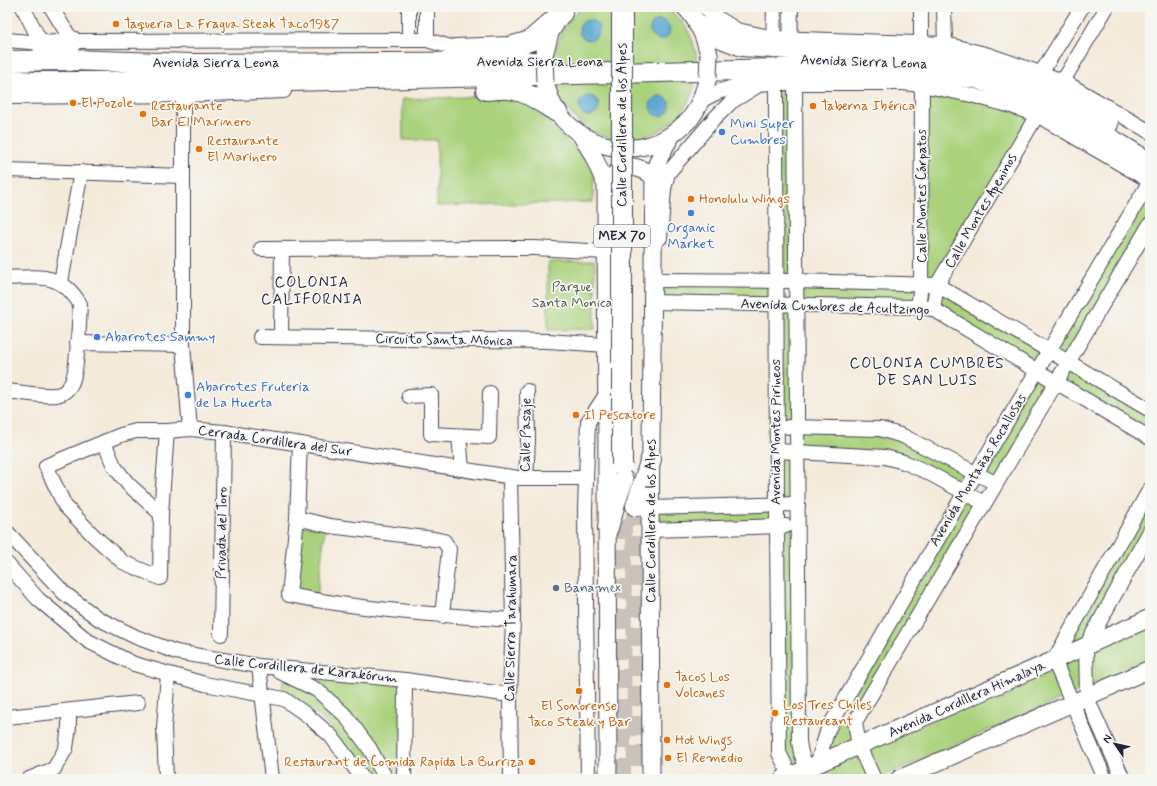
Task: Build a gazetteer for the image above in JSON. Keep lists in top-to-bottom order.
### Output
{
  "streets": {
    "highway": ["Avenida Sierra Leona", "Calle Cordillera de los Alpes", "MEX 70"],
    "main road": ["Avenida Cordillera Himalaya"],
    "street": [
      "Calle Montes Cárpatos",
      "Calle Montes Apeninos",
      "Avenida Cumbres de Acultzingo",
      "Circuito Santa Mónica",
      "Avenida Montes Pirineos",
      "Calle Pasaje",
      "Cerrada Cordillera del Sur",
      "Avenida Montañas Rocallosas",
      "Privada del Toro",
      "Calle Sierra Tarahumara",
      "Calle Cordillera de Karakórum"
    ]
  },
  "crossings": [
    ["Avenida Sierra Leona", "Calle Cordillera de los Alpes"],
    ["Avenida Sierra Leona", "Calle Montes Cárpatos"],
    ["Avenida Sierra Leona", "Calle Montes Apeninos"],
    ["Avenida Sierra Leona", "Avenida Montes Pirineos"],
    ["Avenida Sierra Leona", "Cerrada Cordillera del Sur"],
    ["Avenida Sierra Leona", "Avenida Montañas Rocallosas"],
    ["Calle Cordillera de los Alpes", "Avenida Cumbres de Acultzingo"],
    ["Calle Cordillera de los Alpes", "Circuito Santa Mónica"],
    ["Calle Cordillera de los Alpes", "Avenida Montes Pirineos"],
    ["Calle Montes Cárpatos", "Avenida Cumbres de Acultzingo"],
    ["Calle Montes Apeninos", "Avenida Cumbres de Acultzingo"],
    ["Avenida Cumbres de Acultzingo", "Avenida Montes Pirineos"],
    ["Avenida Cumbres de Acultzingo", "Avenida Montañas Rocallosas"],
    ["Avenida Montes Pirineos", "Avenida Montañas Rocallosas"],
    ["Avenida Montes Pirineos", "Avenida Cordillera Himalaya"],
    ["Calle Pasaje", "Cerrada Cordillera del Sur"],
    ["Cerrada Cordillera del Sur", "Privada del Toro"],
    ["Cerrada Cordillera del Sur", "Calle Sierra Tarahumara"],
    ["Avenida Montañas Rocallosas", "Avenida Cordillera Himalaya"]
  ],
  "districts": ["COLONIA CALIFORNIA", "COLONIA CUMBRES DE SAN LUIS"],
  "parks": ["Parque Santa Monica"],
  "places": [
    "Taqueria La Fragua Steak Taco1987",
    "El Pozole",
    "Taberna Ibérica",
    "Restaurante Bar El Marinero",
    "Mini Super Cumbres",
    "Restaurante El Marinero",
    "Honolulu Wings",
    "Organic Market",
    "Abarrotes Sammy",
    "Abarrotes Fruteria de La Huerta",
    "Il Pescatore",
    "Banamex",
    "Tacos Los Volcanes",
    "El Sonorense Taco Steak y Bar",
    "Los Tres Chiles Restaureant",
    "Hot Wings",
    "El Remedio",
    "Restaurant de Comida Rapida La Burriza"
  ],
  "north": "top left"
}
